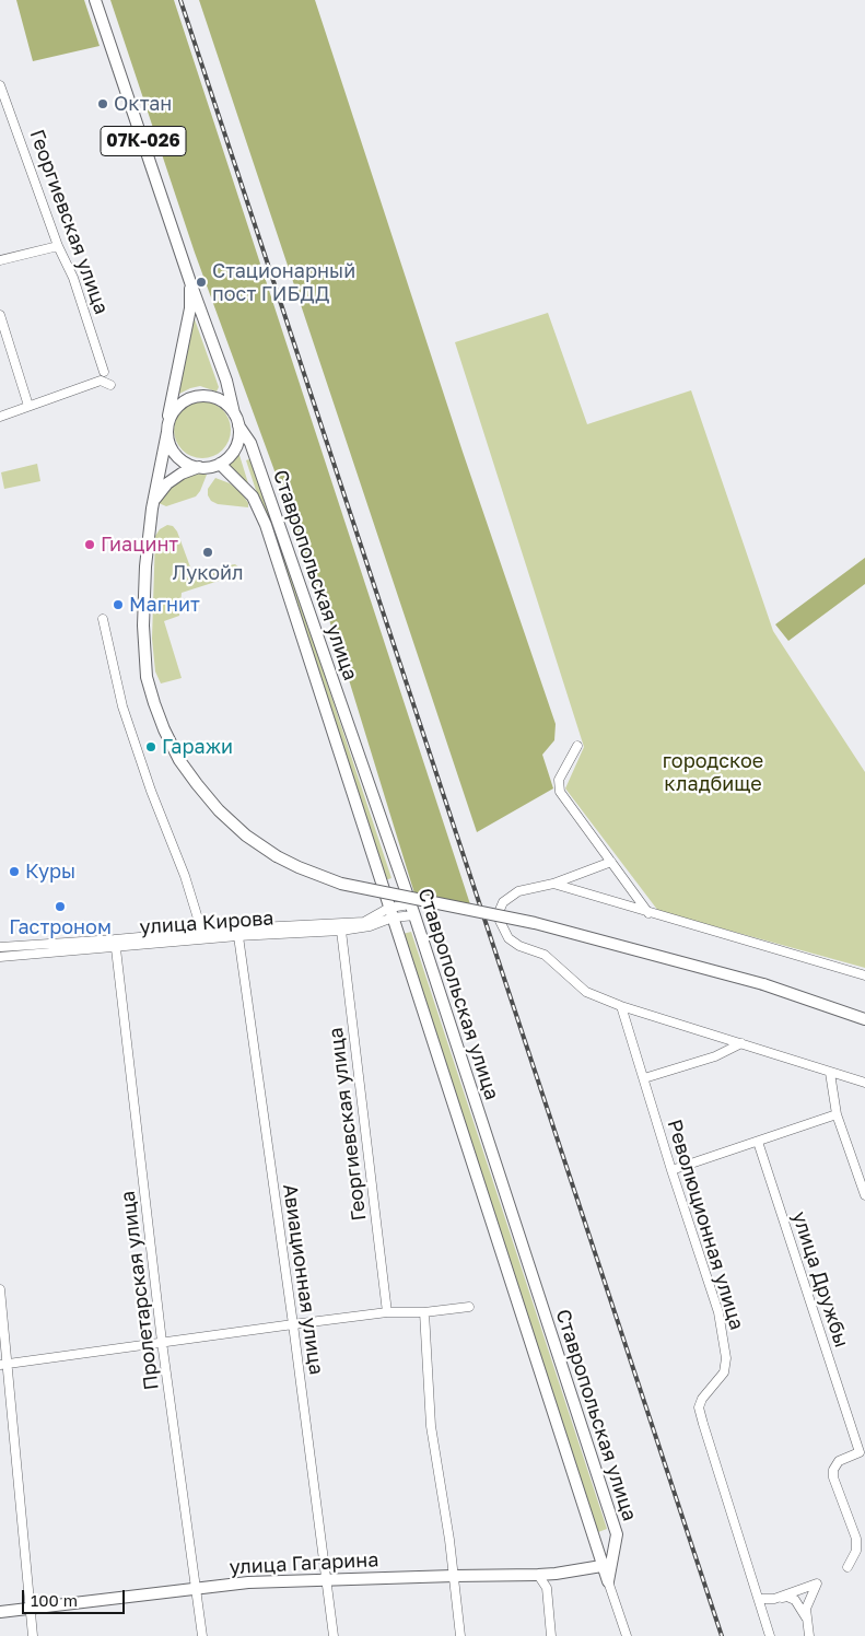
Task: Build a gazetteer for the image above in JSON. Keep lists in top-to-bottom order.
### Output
{
  "streets": {
    "main road": ["07К-026", "Ставропольская улица", "улица Гагарина"],
    "street": [
      "Георгиевская улица",
      "улица Кирова",
      "Революционная улица",
      "Авиационная улица",
      "улица Дружбы",
      "Пролетарская улица"
    ]
  },
  "crossings": [
    ["07К-026", "Ставропольская улица"],
    ["Георгиевская улица", "улица Кирова"],
    ["Ставропольская улица", "улица Кирова"],
    ["Ставропольская улица", "улица Гагарина"],
    ["улица Кирова", "Авиационная улица"],
    ["улица Кирова", "Пролетарская улица"],
    ["Авиационная улица", "улица Гагарина"],
    ["Пролетарская улица", "улица Гагарина"]
  ],
  "parks": ["городское кладбище"],
  "places": [
    "Октан",
    "Стационарный пост ГИБДД",
    "Гиацинт",
    "Лукойл",
    "Магнит",
    "Гаражи",
    "Куры",
    "Гастроном"
  ],
  "scale_bar": "100 m"
}
